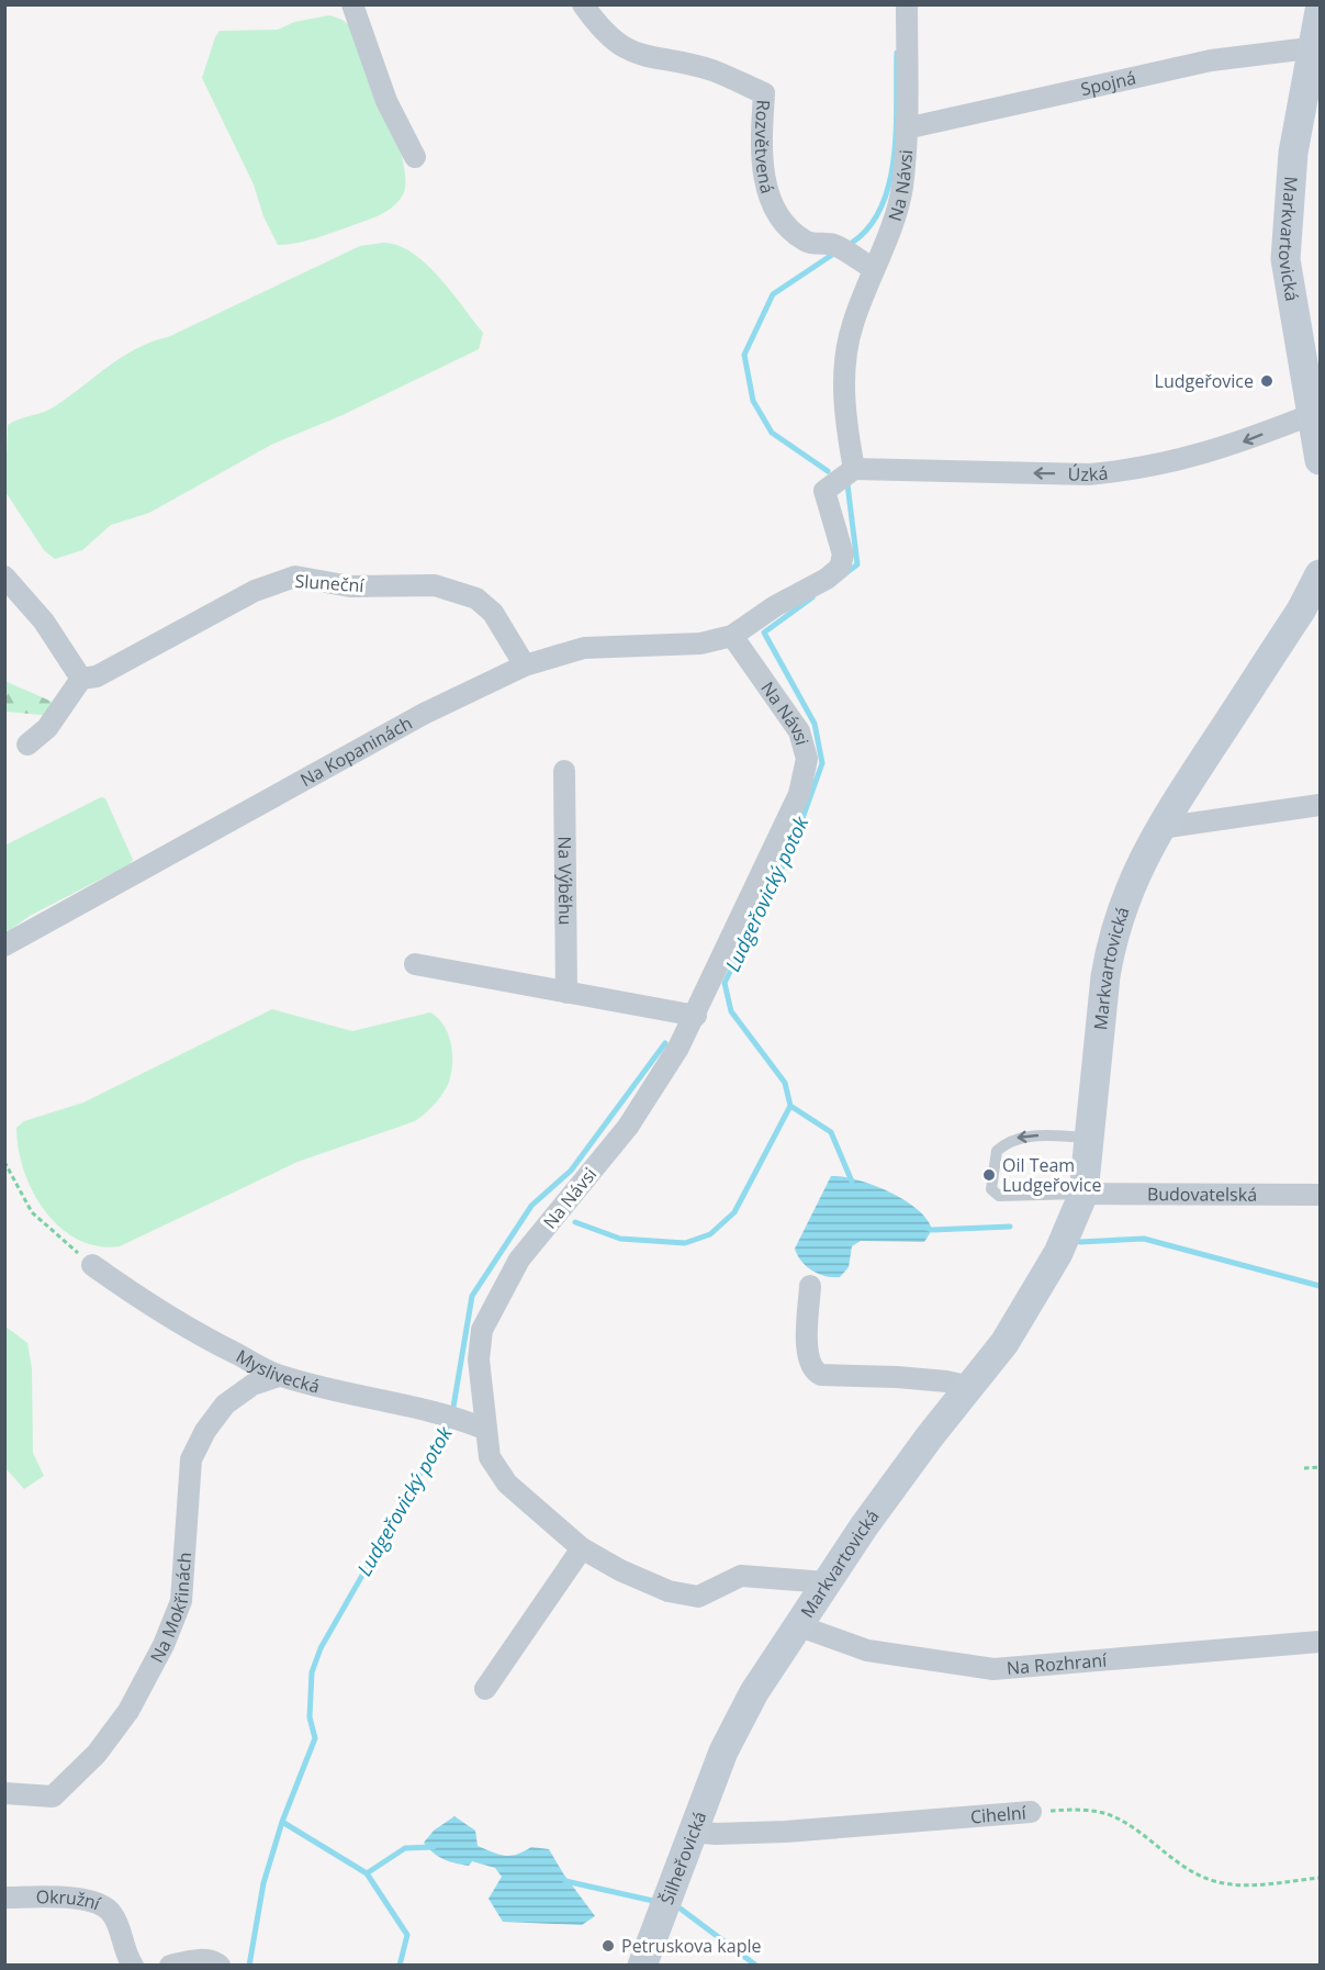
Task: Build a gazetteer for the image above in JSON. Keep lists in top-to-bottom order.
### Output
{
  "streets": {
    "street": [
      "Spojná",
      "Rozvětvená",
      "Na Návsi",
      "Markvartovická",
      "Úzká",
      "Sluneční",
      "Na Kopaninách",
      "Na Výběhu",
      "Budovatelská",
      "Myslivecká",
      "Na Mokřinách",
      "Na Rozhraní",
      "Cihelní",
      "Šilheřovická",
      "Okružní"
    ]
  },
  "crossings": [
    ["Spojná", "Na Návsi"],
    ["Spojná", "Markvartovická"],
    ["Rozvětvená", "Na Návsi"],
    ["Na Návsi", "Markvartovická"],
    ["Na Návsi", "Úzká"],
    ["Na Návsi", "Na Kopaninách"],
    ["Na Návsi", "Myslivecká"],
    ["Markvartovická", "Úzká"],
    ["Markvartovická", "Budovatelská"],
    ["Markvartovická", "Na Rozhraní"],
    ["Markvartovická", "Šilheřovická"],
    ["Sluneční", "Na Kopaninách"],
    ["Myslivecká", "Na Mokřinách"],
    ["Cihelní", "Šilheřovická"]
  ],
  "one_way": ["Úzká"],
  "water": ["Ludgeřovický potok"],
  "places": ["Ludgeřovice", "Oil Team Ludgeřovice", "Petruskova kaple"]
}
